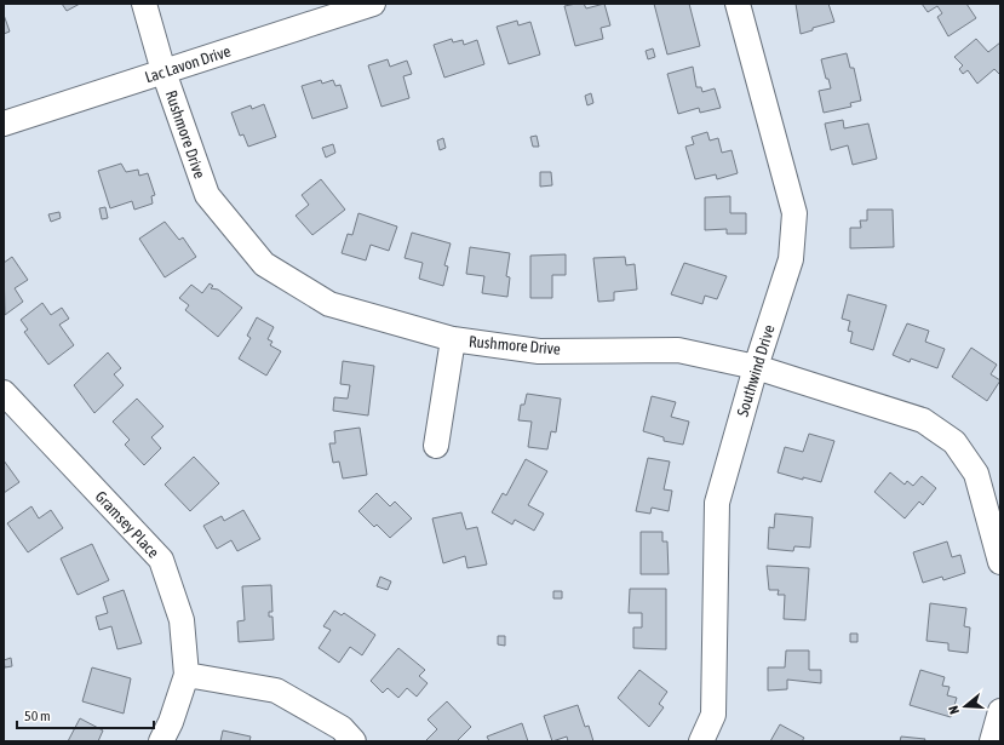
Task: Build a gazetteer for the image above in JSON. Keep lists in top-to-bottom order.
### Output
{
  "streets": {
    "street": [
      "Lac Lavon Drive",
      "Rushmore Drive",
      "Southwind Drive",
      "Gramsey Place"
    ]
  },
  "crossings": [
    ["Lac Lavon Drive", "Rushmore Drive"],
    ["Rushmore Drive", "Southwind Drive"]
  ],
  "scale_bar": "50 m",
  "north": "left"
}
